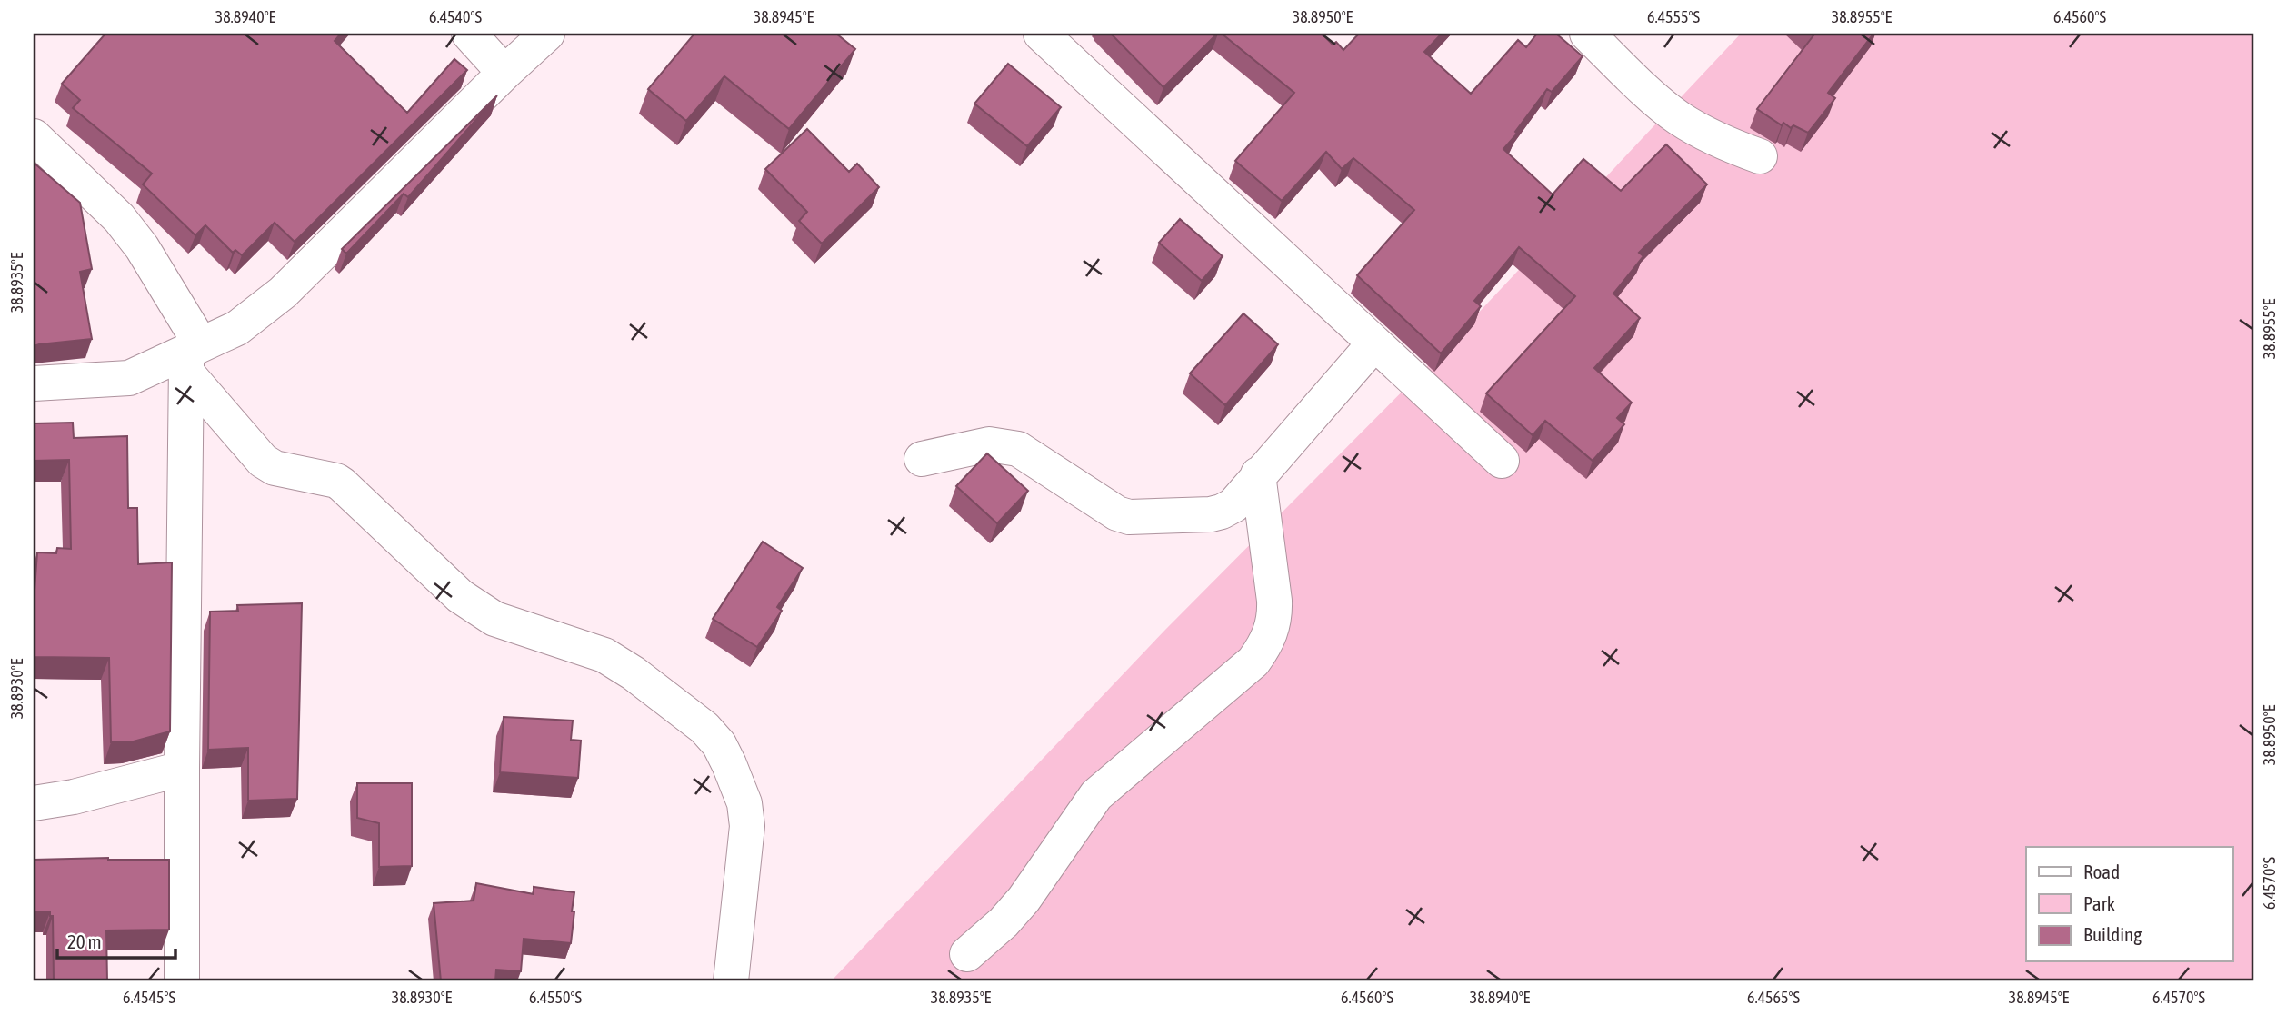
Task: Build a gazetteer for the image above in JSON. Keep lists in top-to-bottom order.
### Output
{
  "legend": ["Road", "Park", "Building"],
  "scale_bar": "20 m",
  "coordinates": [
    "38.8940°E",
    "6.4540°S",
    "38.8945°E",
    "38.8950°E",
    "6.4555°S",
    "38.8955°E",
    "6.4560°S",
    "38.8935°E",
    "38.8930°E",
    "6.4570°S",
    "6.4545°S",
    "6.4550°S",
    "6.4565°S"
  ]
}
